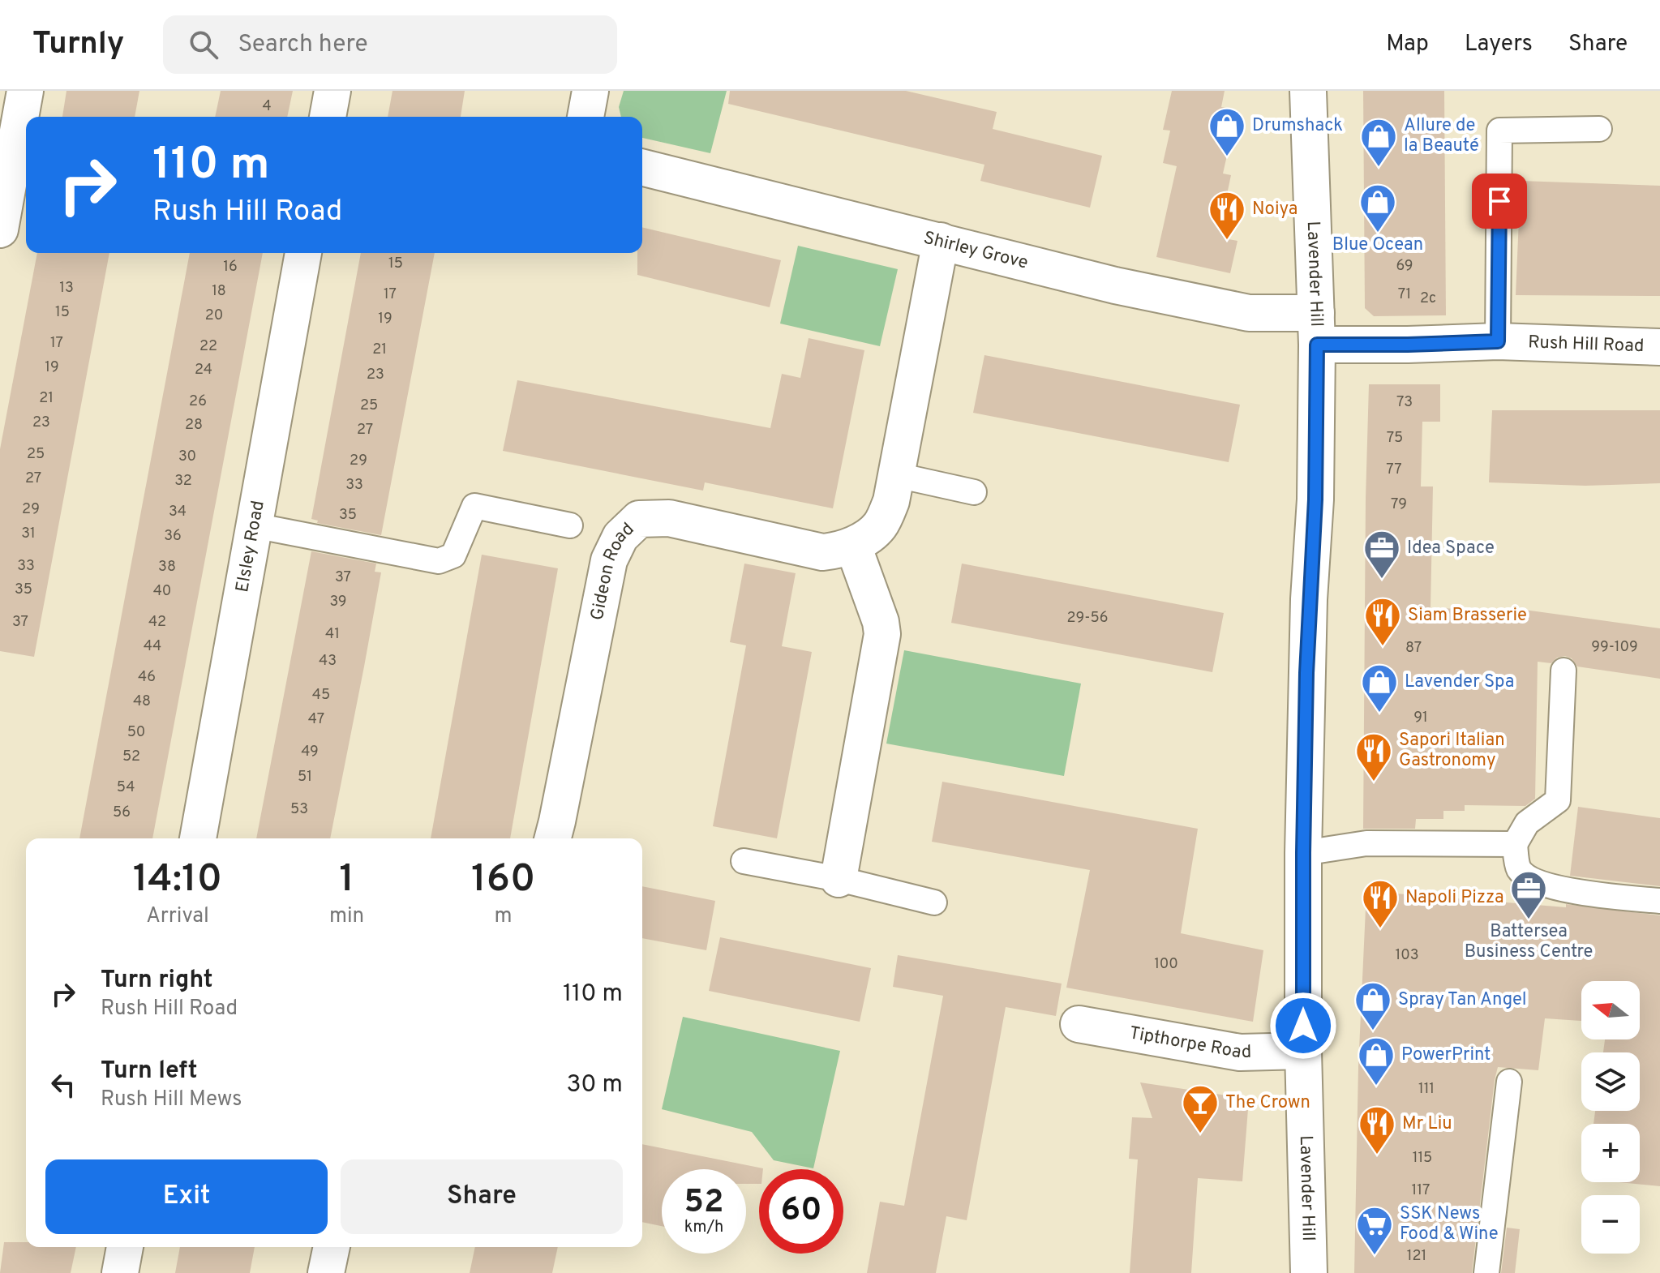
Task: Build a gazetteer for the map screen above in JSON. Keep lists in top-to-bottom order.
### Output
{
  "streets": {
    "street": [
      "Shirley Grove",
      "Lavender Hill",
      "Rush Hill Road",
      "Elsley Road",
      "Gideon Road",
      "Tipthorpe Road"
    ]
  },
  "crossings": [
    ["Shirley Grove", "Lavender Hill"],
    ["Shirley Grove", "Rush Hill Road"],
    ["Shirley Grove", "Gideon Road"],
    ["Lavender Hill", "Rush Hill Road"],
    ["Lavender Hill", "Tipthorpe Road"]
  ],
  "places": {
    "shop": [
      "Drumshack",
      "Allure de la Beauté",
      "Blue Ocean",
      "Lavender Spa",
      "Spray Tan Angel",
      "PowerPrint"
    ],
    "restaurant": [
      "Noiya",
      "Siam Brasserie",
      "Sapori Italian Gastronomy",
      "Napoli Pizza",
      "Mr Liu"
    ],
    "office": ["Idea Space", "Battersea Business Centre"],
    "bar": ["The Crown"],
    "supermarket": ["SSK News Food & Wine"]
  },
  "house_numbers": [
    "4",
    "15",
    "69",
    "16",
    "13",
    "18",
    "17",
    "71",
    "2c",
    "15",
    "20",
    "19",
    "17",
    "22",
    "21",
    "19",
    "24",
    "23",
    "21",
    "26",
    "73",
    "25",
    "23",
    "28",
    "27",
    "75",
    "25",
    "30",
    "29",
    "77",
    "27",
    "32",
    "33",
    "79",
    "29",
    "34",
    "35",
    "31",
    "36",
    "33",
    "38",
    "37",
    "35",
    "40",
    "39",
    "29-56",
    "37",
    "42",
    "41",
    "44",
    "99-109",
    "87",
    "43",
    "46",
    "45",
    "48",
    "91",
    "47",
    "50",
    "49",
    "52",
    "51",
    "54",
    "53",
    "56",
    "103",
    "100",
    "111",
    "115",
    "117",
    "121"
  ],
  "north": "left",
  "page": {
    "header": "Turnly",
    "search": "Search here",
    "nav": ["Map", "Layers", "Share"],
    "turn": ["110 m", "Rush Hill Road"],
    "eta": [
      "14:10",
      "Arrival",
      "1",
      "min",
      "160",
      "m"
    ],
    "list": [
      {
        "name": "Turn right",
        "note": "Rush Hill Road",
        "value": "110 m"
      },
      {
        "name": "Turn left",
        "note": "Rush Hill Mews",
        "value": "30 m"
      }
    ],
    "map_buttons": ["+", "−"],
    "buttons": ["Exit", "Share"],
    "speed": "52 km/h",
    "limit": "60"
  }
}
